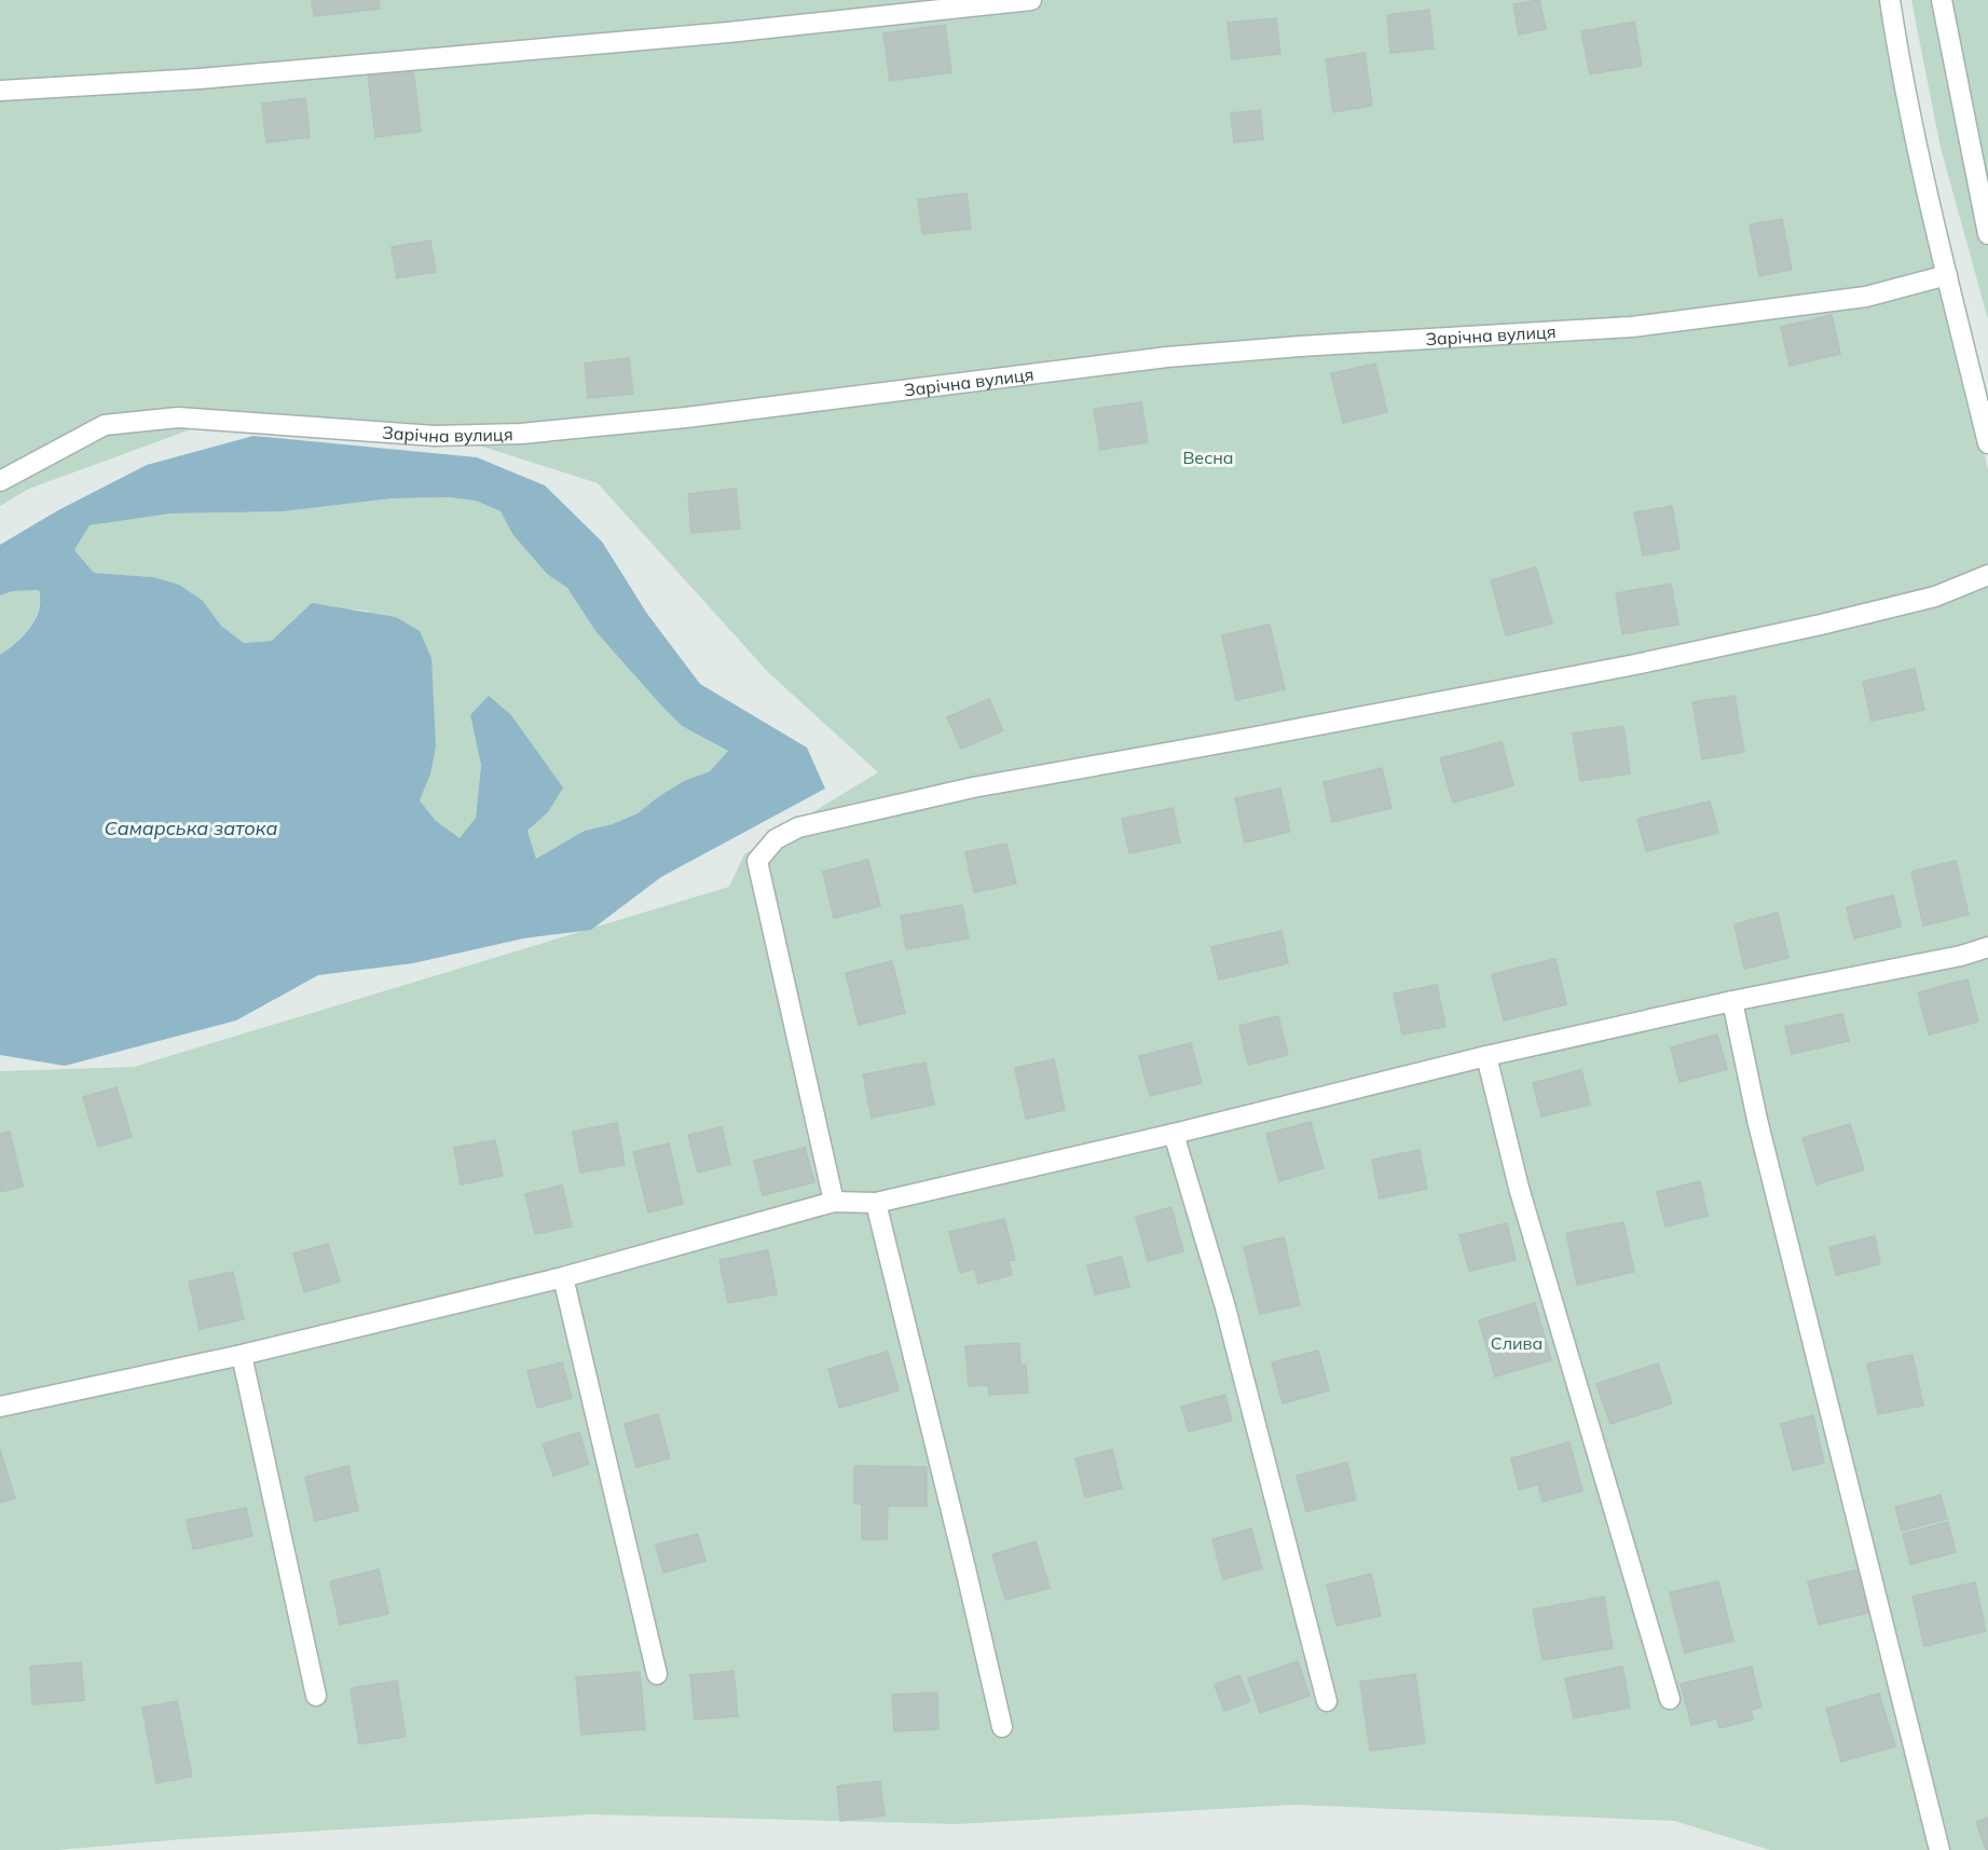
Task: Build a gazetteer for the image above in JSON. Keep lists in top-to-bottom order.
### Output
{
  "streets": {
    "street": ["Зарічна вулиця"]
  },
  "water": ["Самарська затока"],
  "parks": ["Весна", "Слива"]
}
